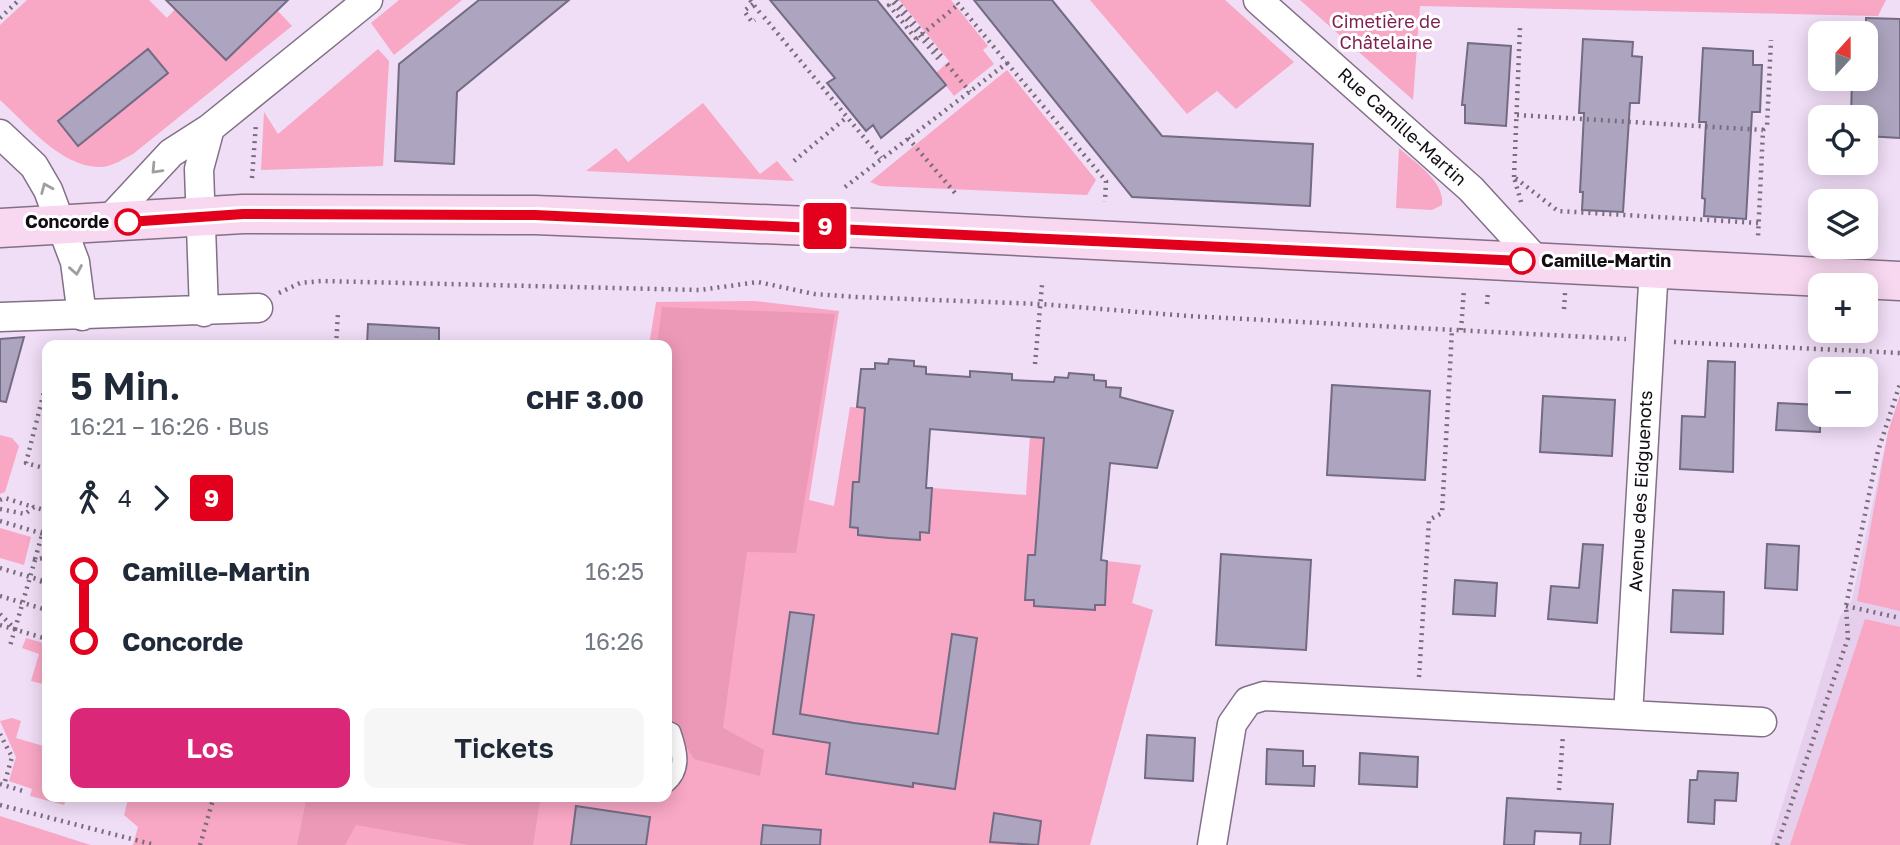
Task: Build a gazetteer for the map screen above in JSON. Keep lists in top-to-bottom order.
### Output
{
  "streets": {
    "street": ["Rue Camille-Martin", "Avenue des Eidguenots"]
  },
  "parks": ["Cimetière de Châtelaine"],
  "places": ["Concorde", "Camille-Martin"],
  "lines": ["bus line 9"],
  "north": "top",
  "page": {
    "on_map": "9",
    "map_buttons": ["+", "−"],
    "heading": ["5 Min.", "16:21 – 16:26 · Bus", "CHF 3.00"],
    "legs": ["4", "9"],
    "list": [
      {
        "name": "Camille-Martin",
        "value": "16:25"
      },
      {
        "name": "Concorde",
        "value": "16:26"
      }
    ],
    "buttons": ["Los", "Tickets"]
  }
}
